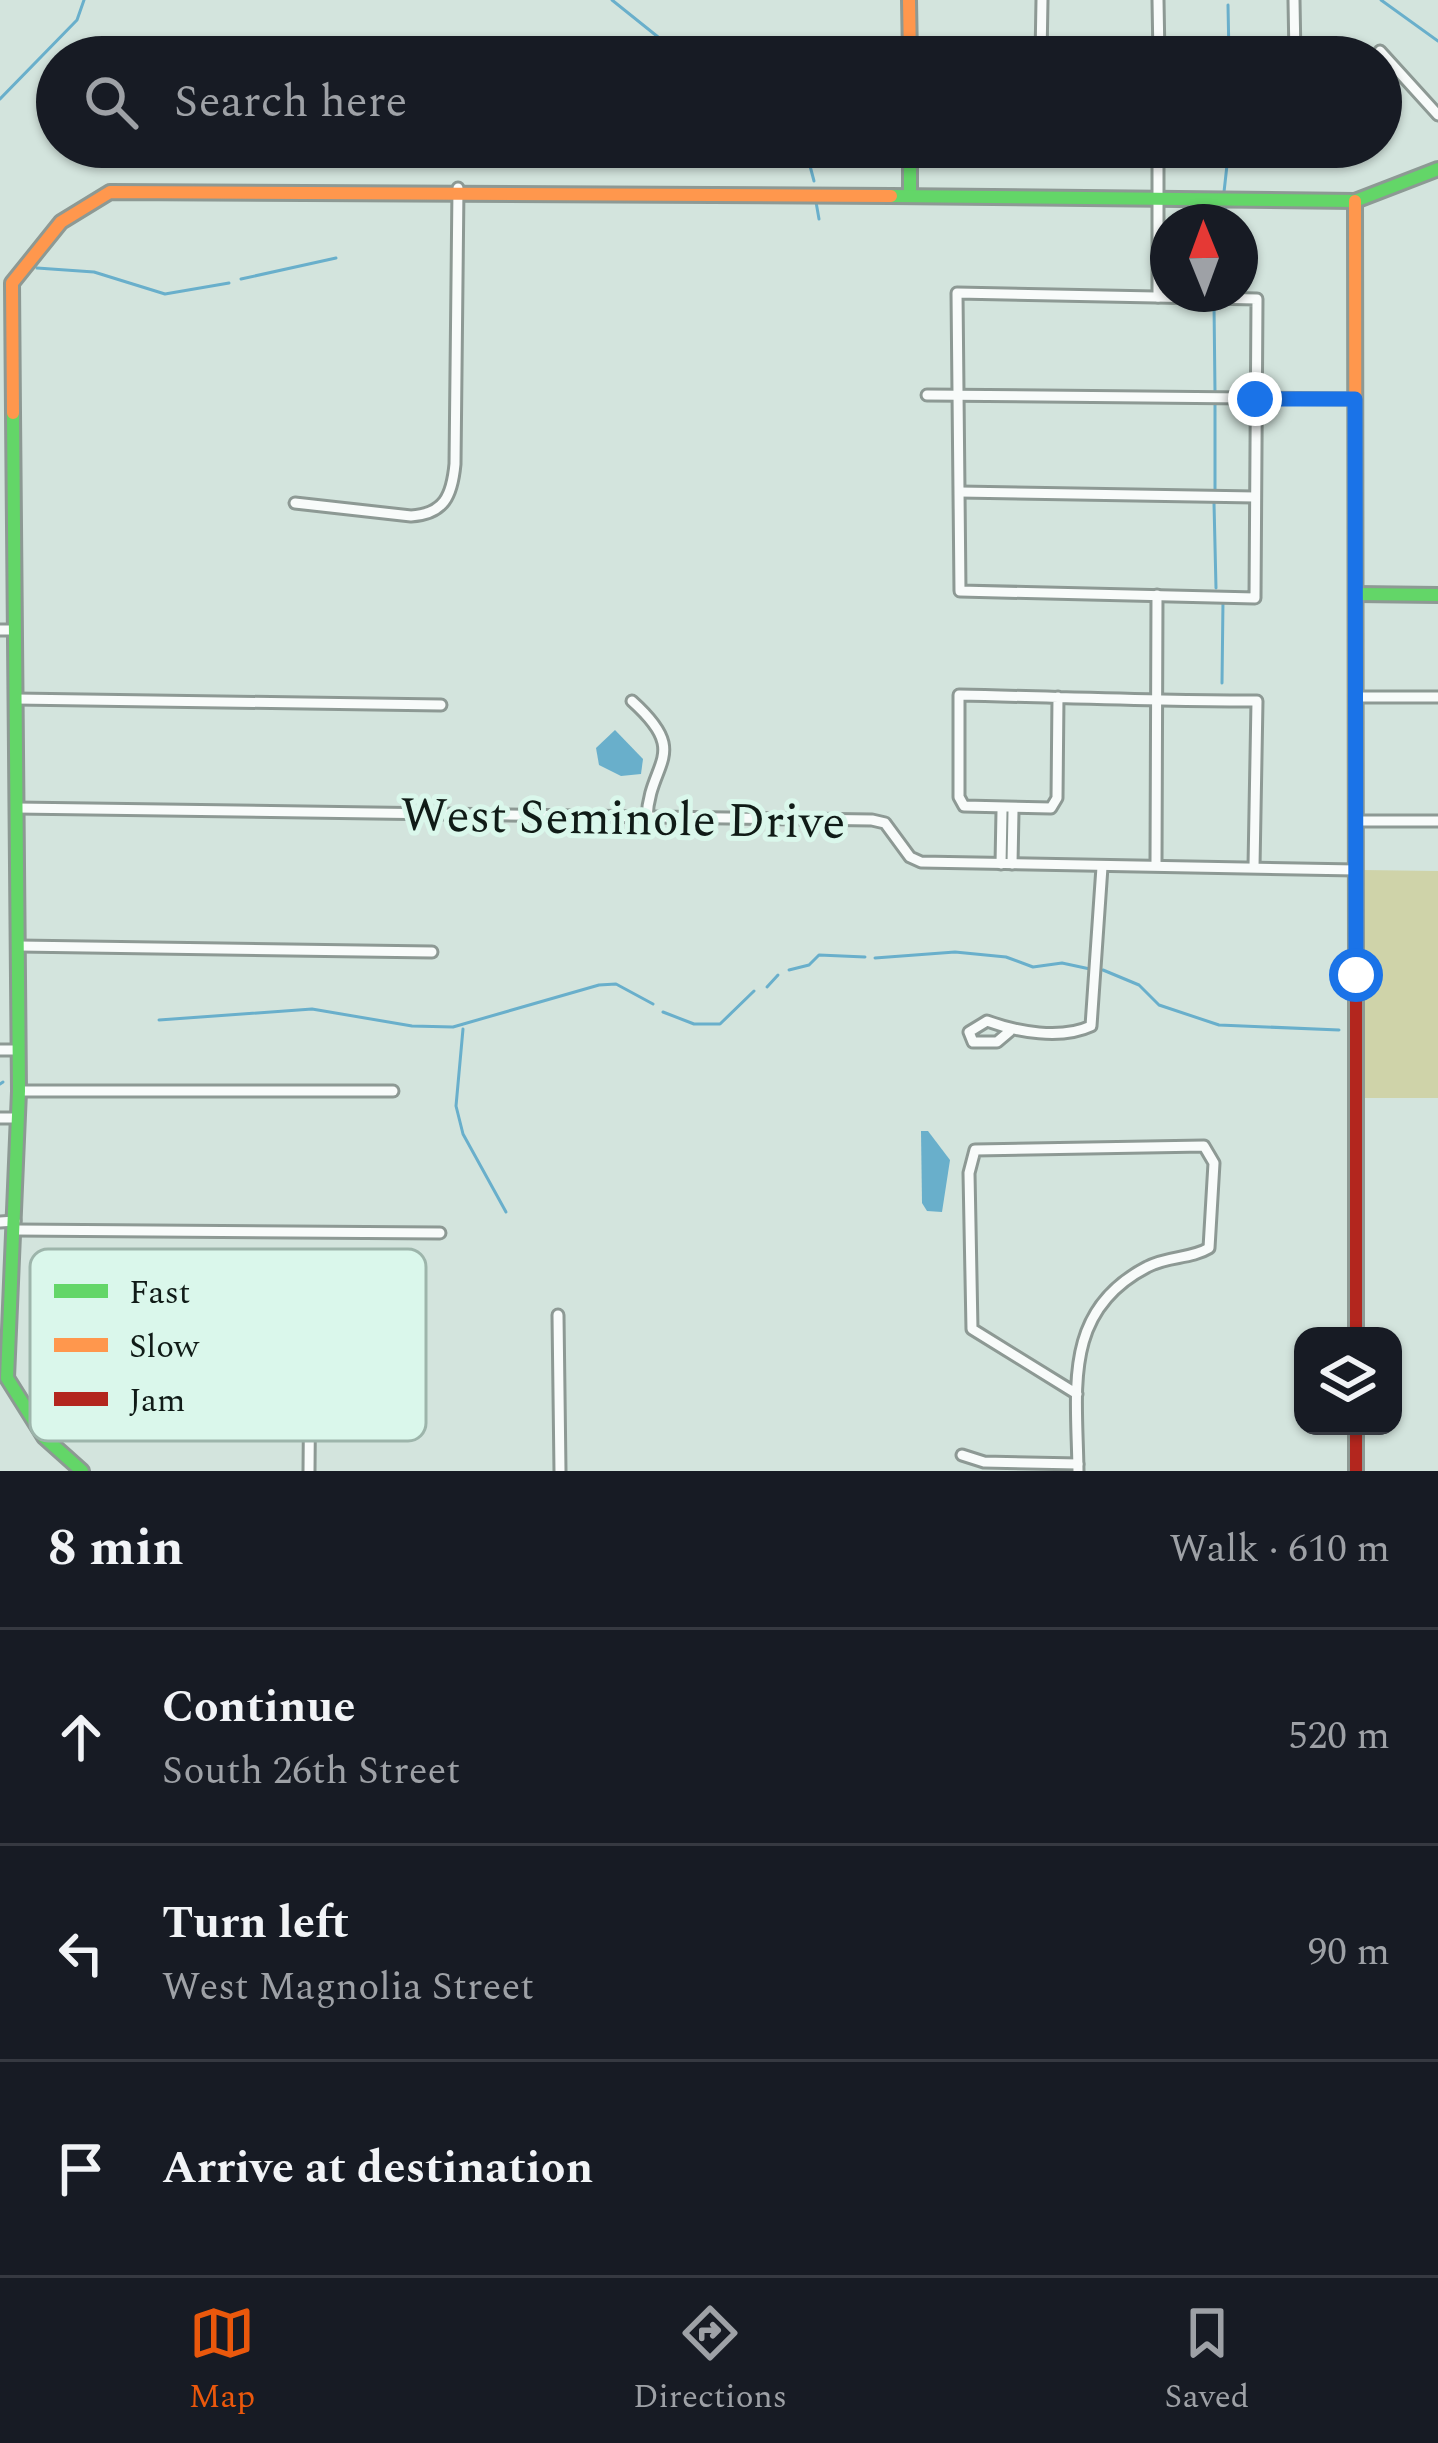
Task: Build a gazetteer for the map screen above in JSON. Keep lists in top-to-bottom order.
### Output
{
  "streets": {
    "street": ["West Seminole Drive"]
  },
  "legend": ["Fast", "Slow", "Jam"],
  "north": "top",
  "page": {
    "search": "Search here",
    "heading": ["8 min", "Walk · 610 m"],
    "list": [
      ["Continue", "South 26th Street", "520 m"],
      ["Turn left", "West Magnolia Street", "90 m"],
      "Arrive at destination"
    ],
    "nav": ["Map", "Directions", "Saved"]
  }
}
